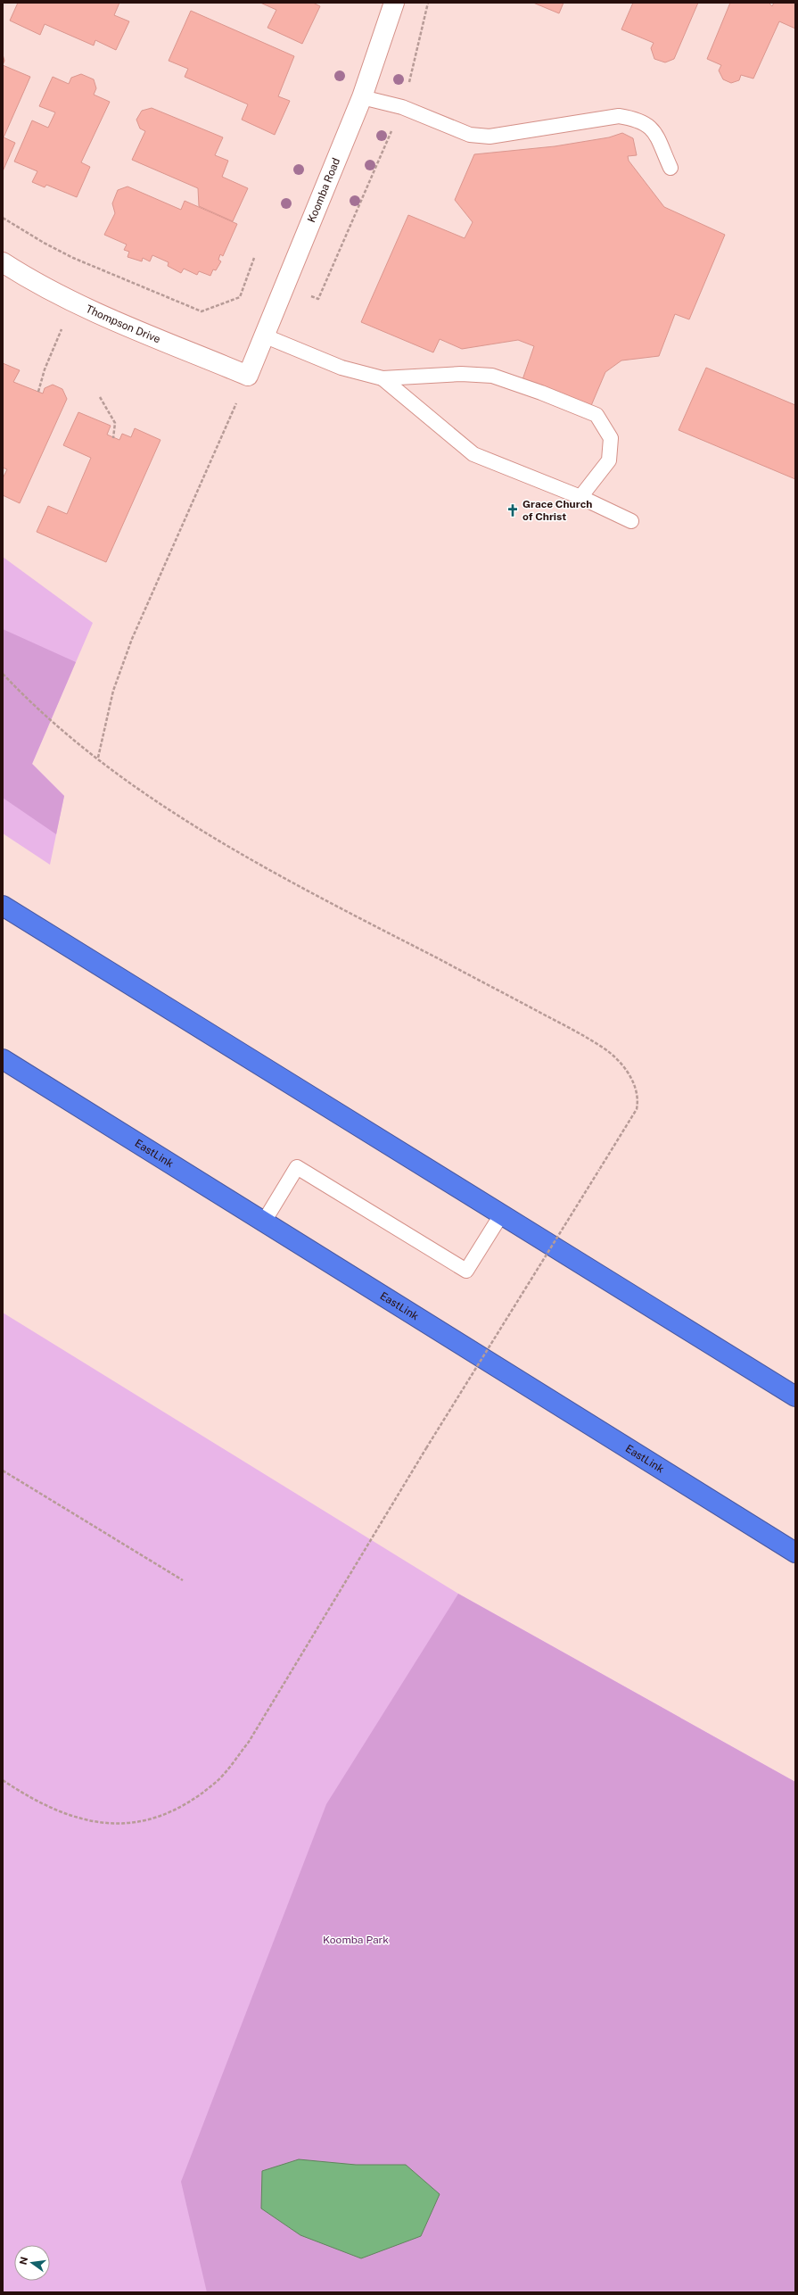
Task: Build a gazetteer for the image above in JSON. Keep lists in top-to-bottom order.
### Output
{
  "streets": {
    "highway": ["EastLink"],
    "street": ["Koomba Road", "Thompson Drive"]
  },
  "crossings": [
    ["Koomba Road", "Thompson Drive"]
  ],
  "parks": ["Koomba Park"],
  "places": {
    "church": ["Grace Church of Christ"]
  },
  "north": "left"
}
